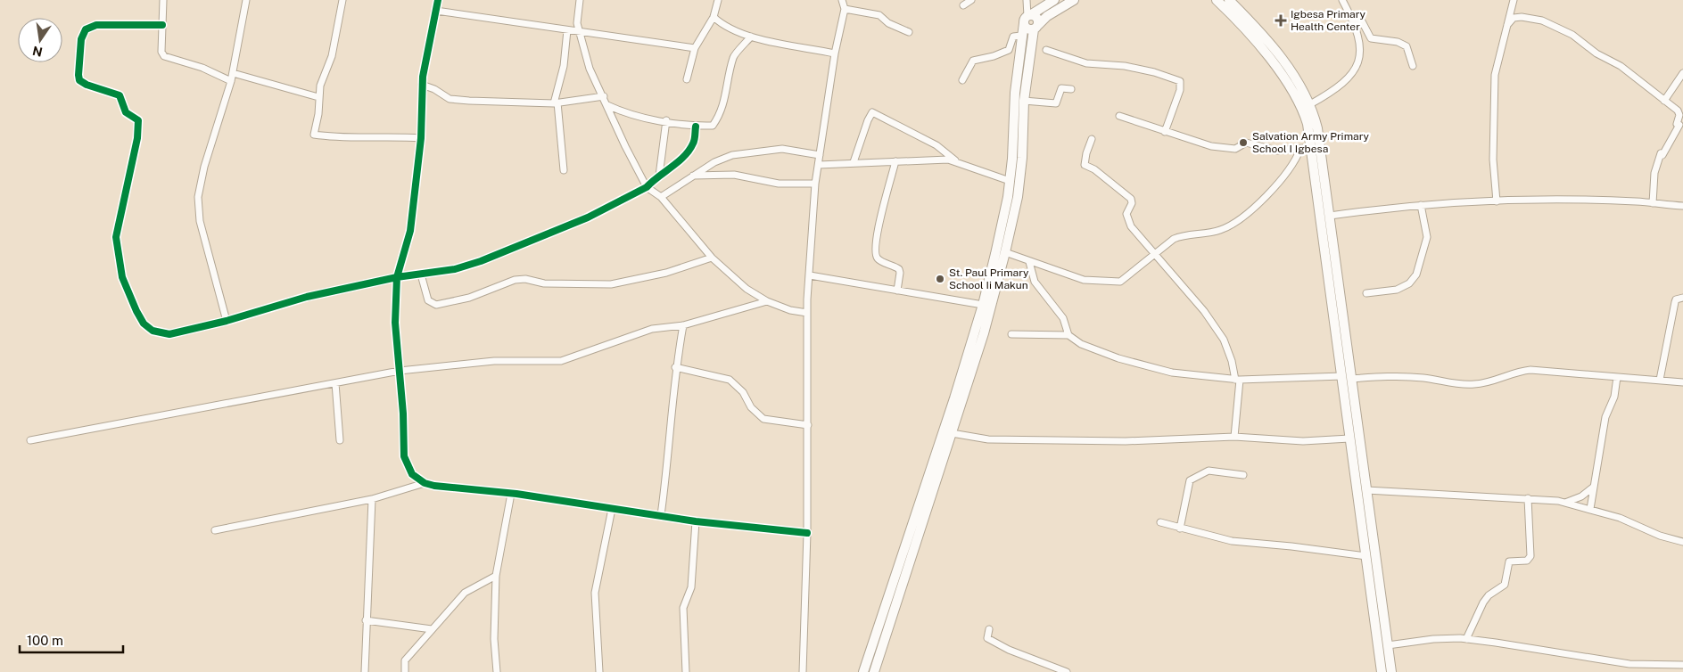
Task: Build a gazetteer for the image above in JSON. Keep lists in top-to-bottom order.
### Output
{
  "places": {
    "health": ["Igbesa Primary Health Center"],
    "other": ["Salvation Army Primary School I Igbesa", "St. Paul Primary School Ii Makun"]
  },
  "scale_bar": "100 m",
  "north": "bottom"
}
